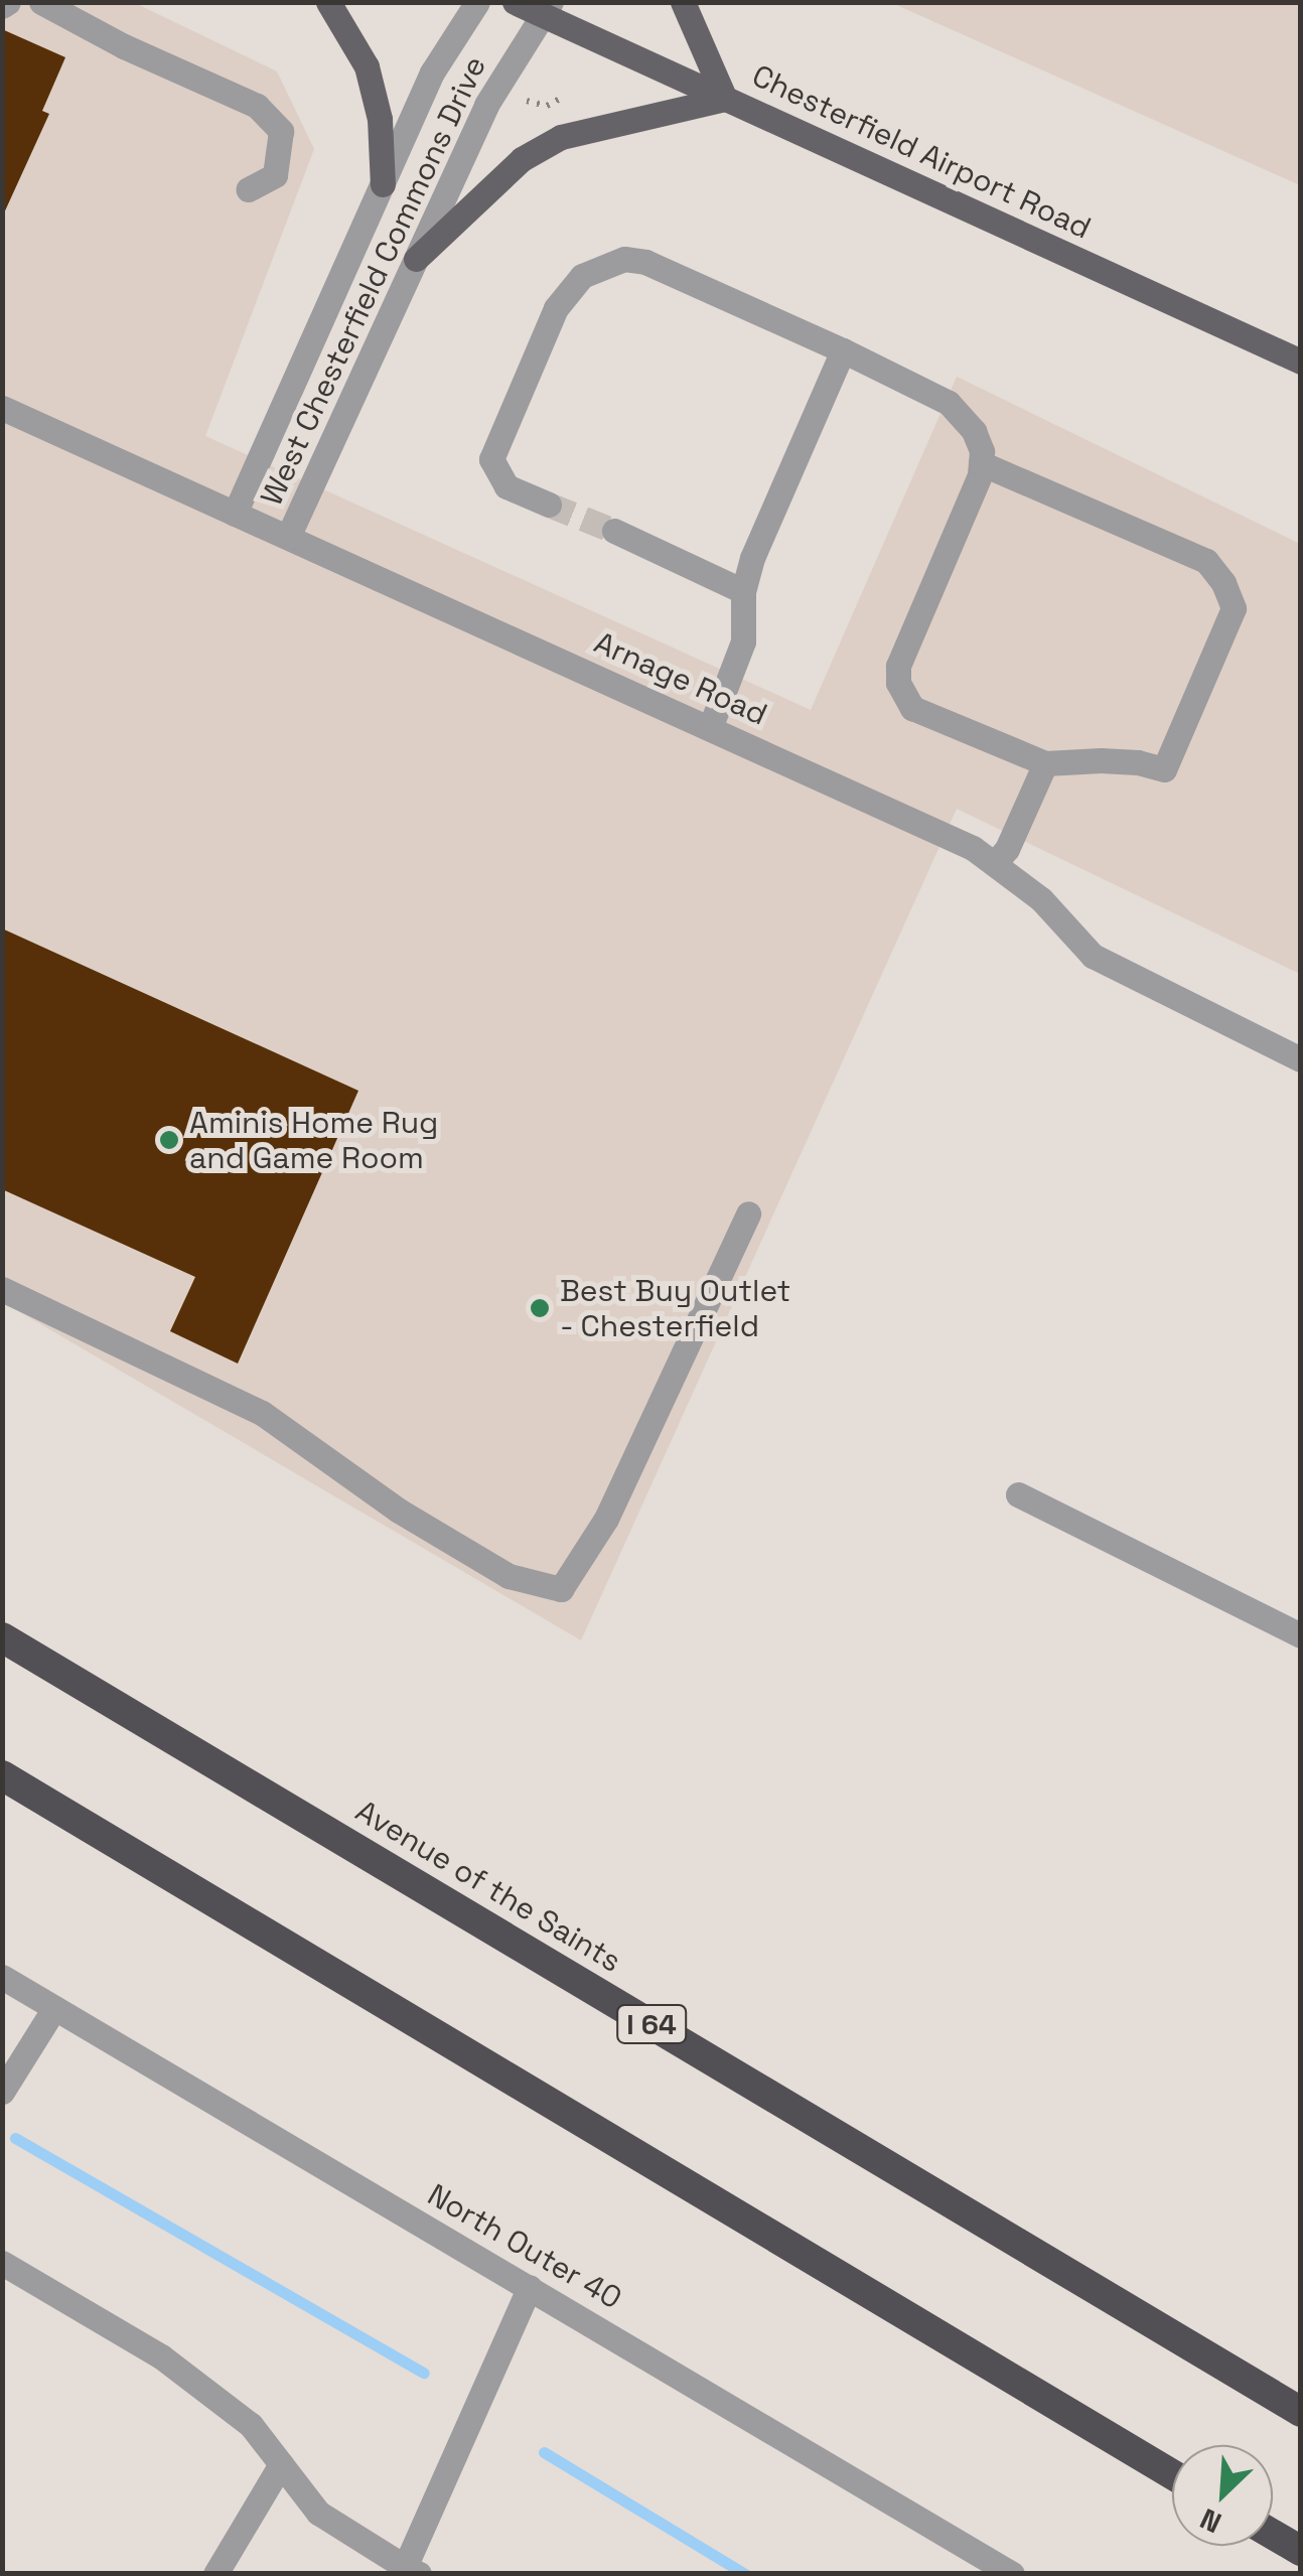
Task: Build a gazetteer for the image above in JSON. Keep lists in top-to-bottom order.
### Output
{
  "streets": {
    "highway": ["Avenue of the Saints", "I 64"],
    "main road": ["Chesterfield Airport Road"],
    "street": ["West Chesterfield Commons Drive", "Arnage Road", "North Outer 40"]
  },
  "crossings": [
    ["Chesterfield Airport Road", "West Chesterfield Commons Drive"],
    ["West Chesterfield Commons Drive", "Arnage Road"]
  ],
  "places": ["Aminis Home Rug and Game Room", "Best Buy Outlet - Chesterfield"],
  "north": "bottom left"
}
